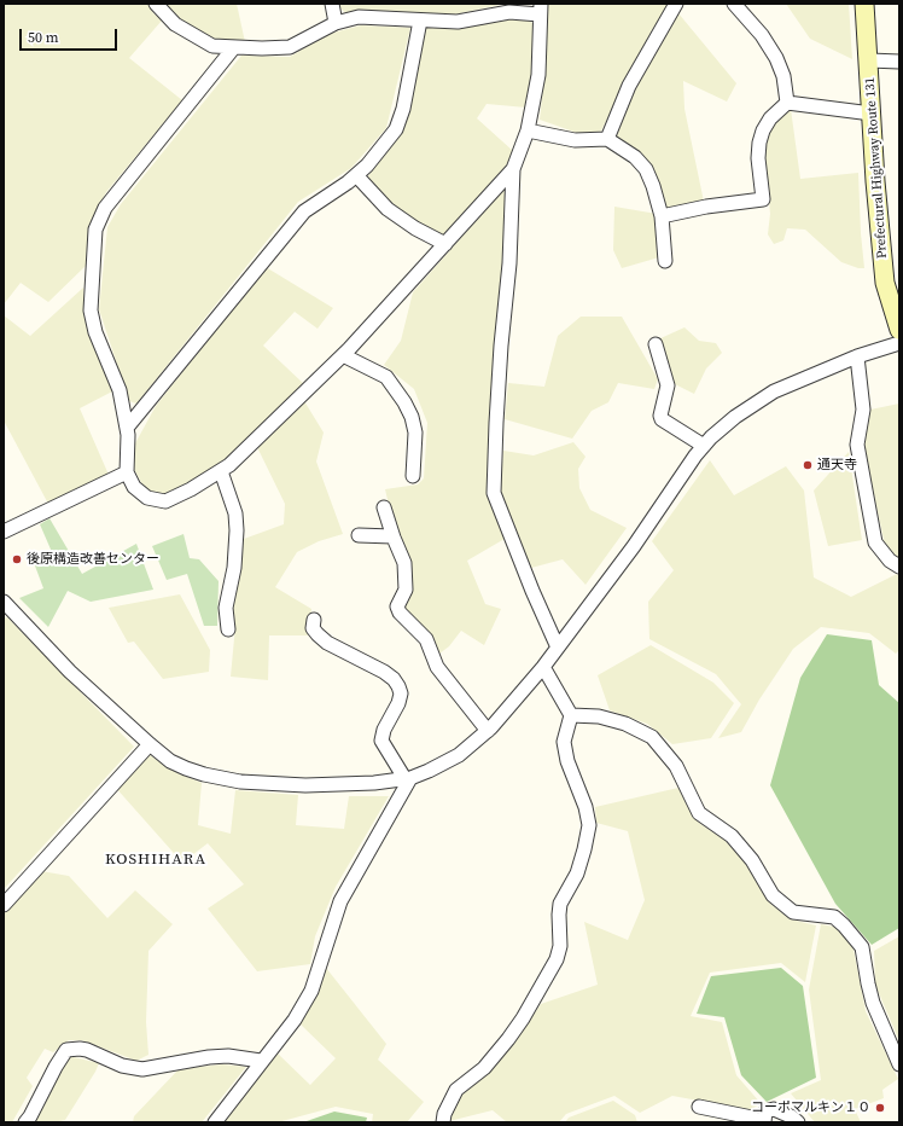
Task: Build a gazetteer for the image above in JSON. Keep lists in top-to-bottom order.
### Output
{
  "streets": {
    "main road": ["Prefectural Highway Route 131"]
  },
  "districts": ["KOSHIHARA"],
  "places": ["通天寺", "後原構造改善センター", "コーポマルキン１０"],
  "scale_bar": "50 m"
}
